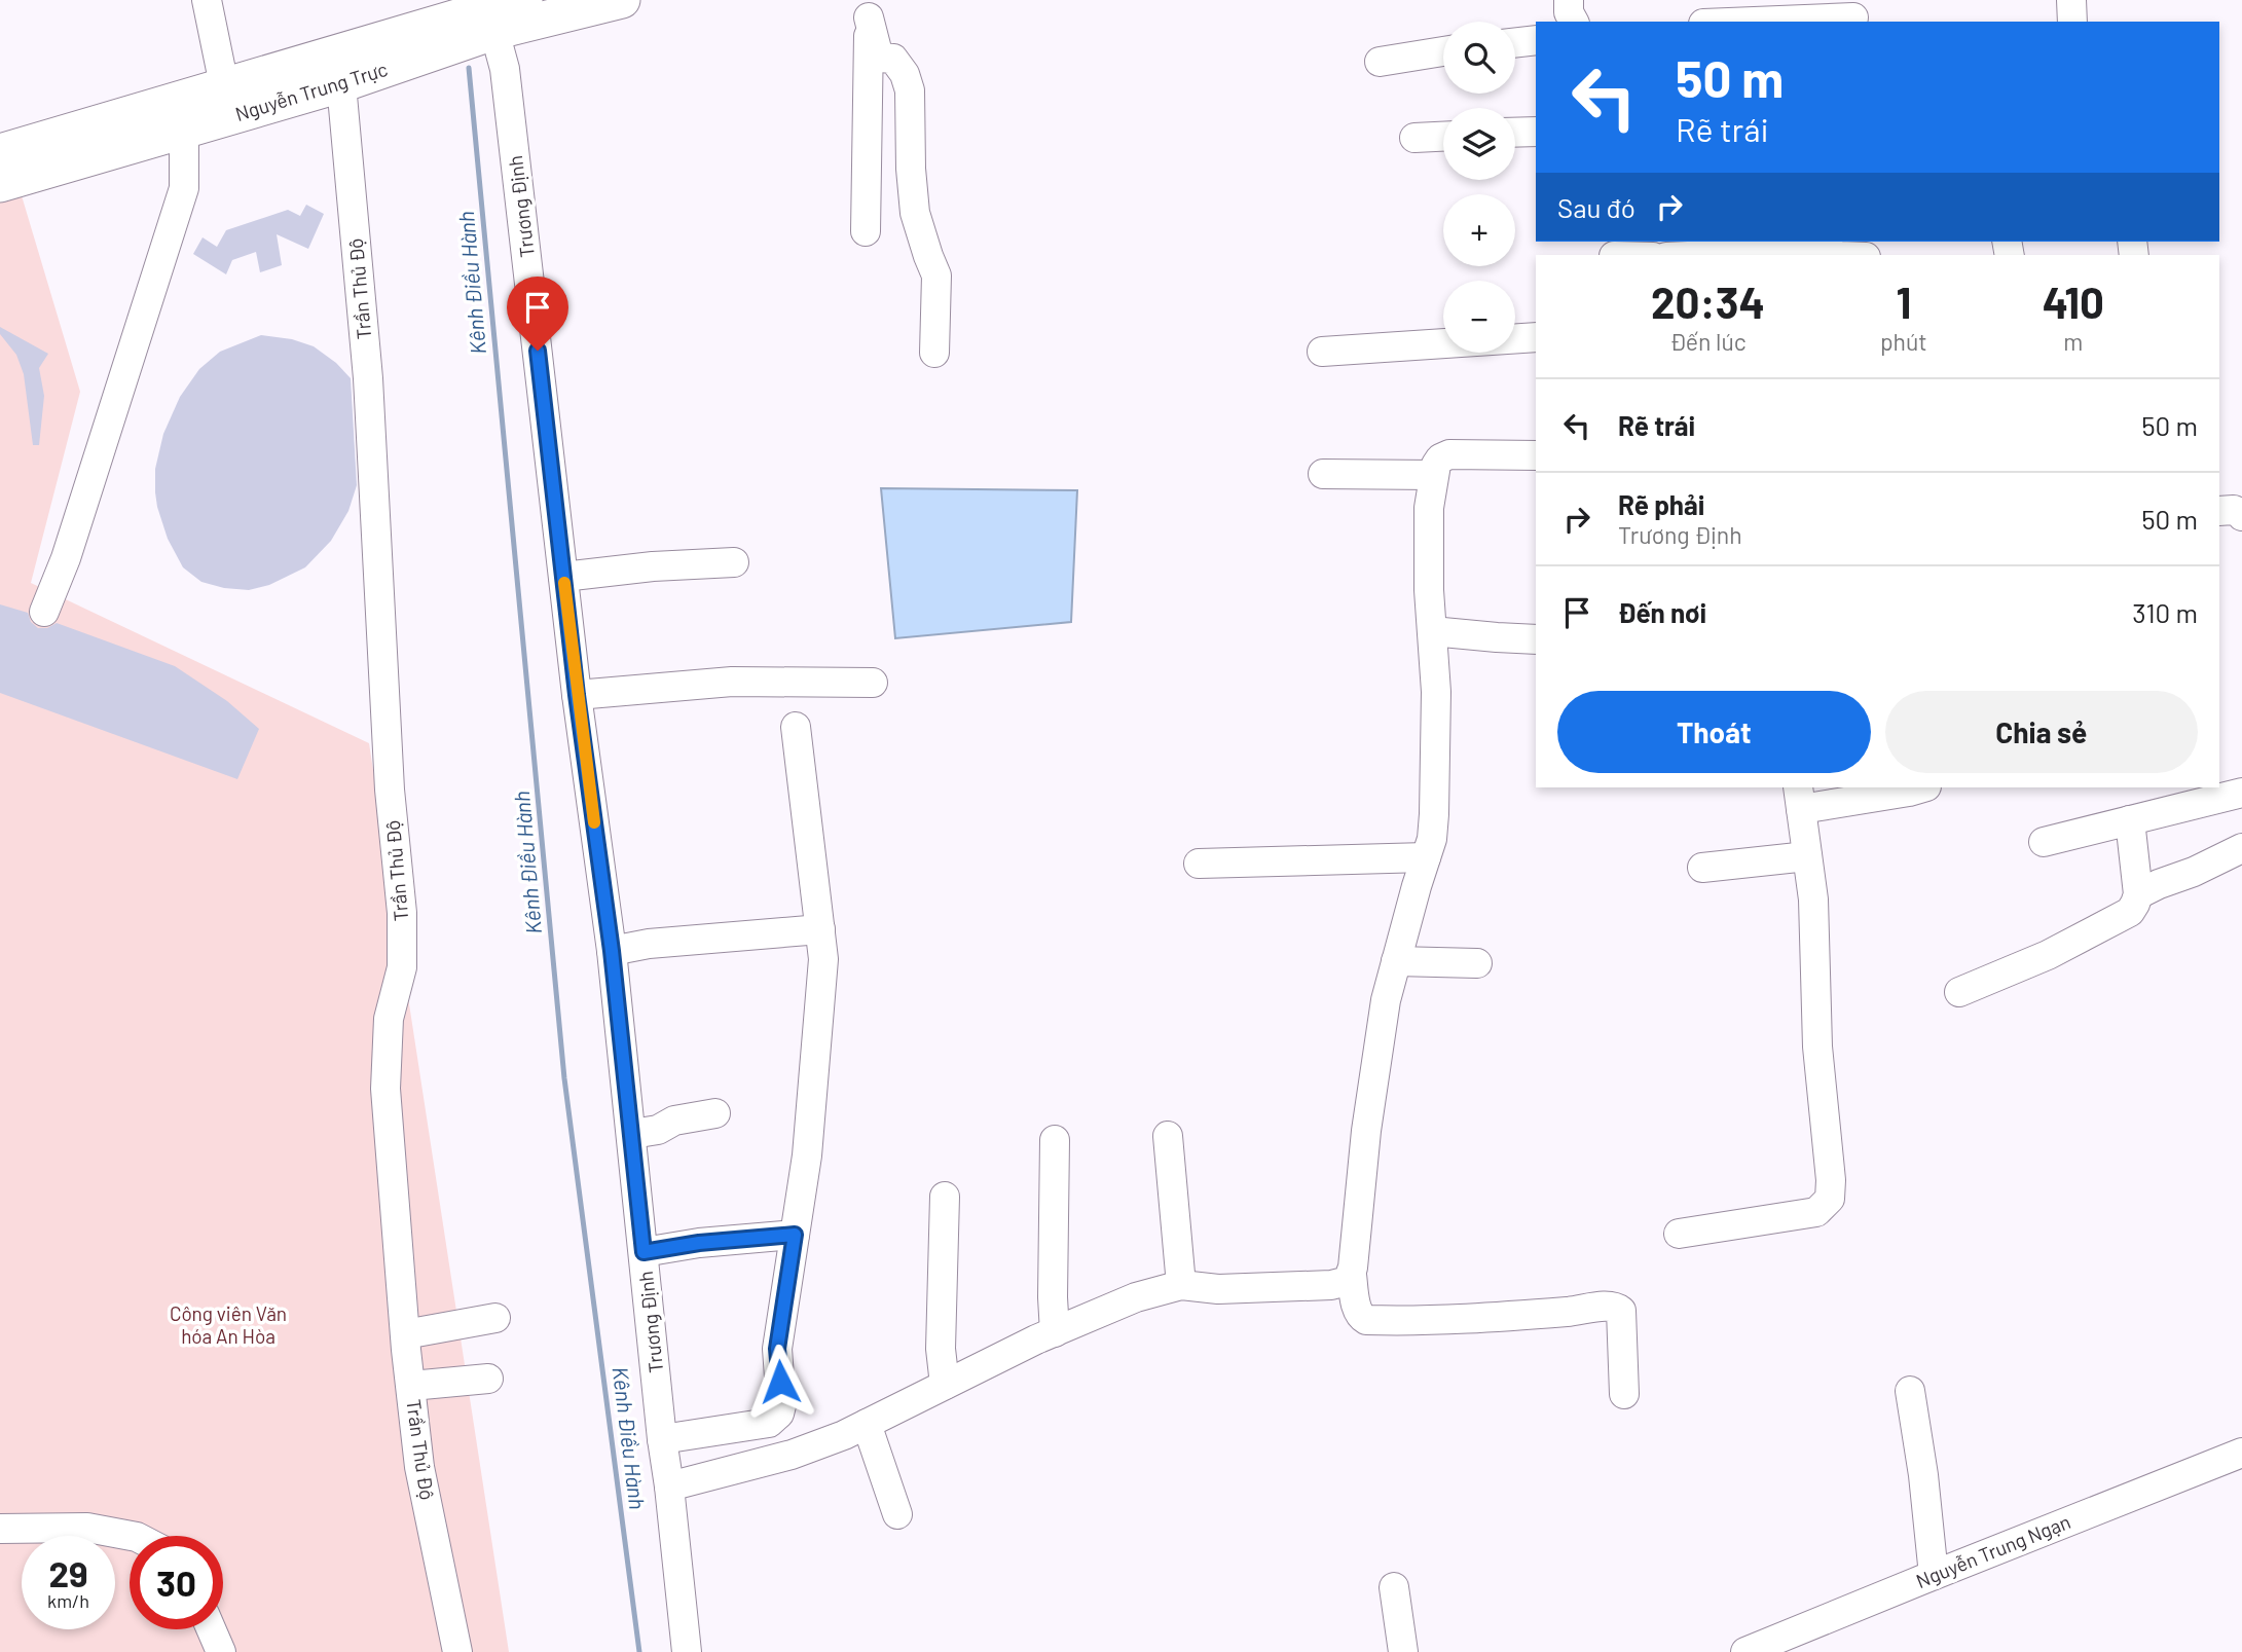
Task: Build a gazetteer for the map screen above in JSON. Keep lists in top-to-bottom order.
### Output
{
  "streets": {
    "main road": ["Nguyễn Trung Trực"],
    "street": ["Trương Định", "Trần Thủ Độ", "Nguyễn Trung Ngạn"]
  },
  "crossings": [
    ["Nguyễn Trung Trực", "Trương Định"],
    ["Nguyễn Trung Trực", "Trần Thủ Độ"]
  ],
  "water": ["Kênh Điều Hành"],
  "parks": ["Công viên Văn hóa An Hòa"],
  "page": {
    "map_buttons": ["+", "−"],
    "turn": ["50 m", "Rẽ trái"],
    "then": "Sau đó",
    "eta": [
      "20:34",
      "Đến lúc",
      "1",
      "phút",
      "410",
      "m"
    ],
    "list": [
      {
        "name": "Rẽ trái",
        "value": "50 m"
      },
      {
        "name": "Rẽ phải",
        "note": "Trương Định",
        "value": "50 m"
      },
      {
        "name": "Đến nơi",
        "value": "310 m"
      }
    ],
    "buttons": ["Thoát", "Chia sẻ"],
    "speed": "29 km/h",
    "limit": "30"
  }
}
